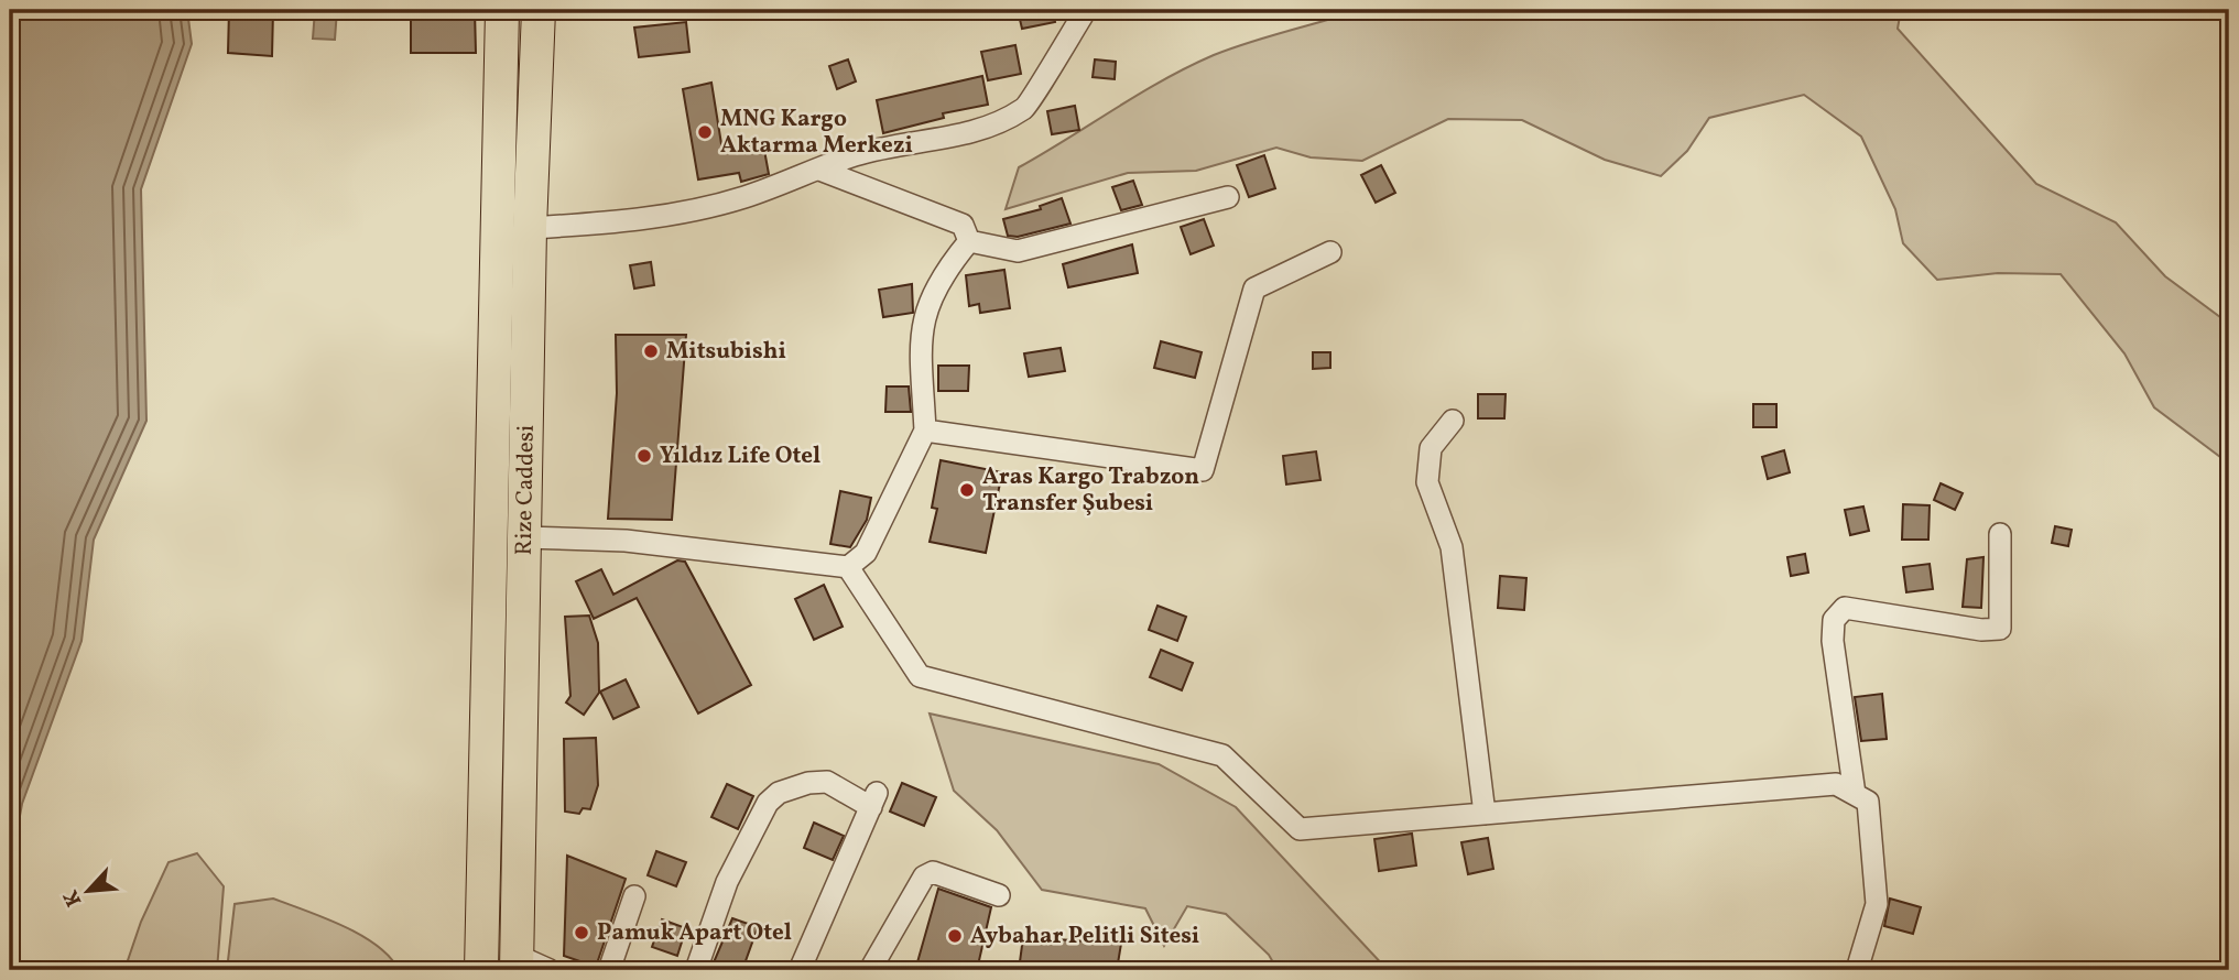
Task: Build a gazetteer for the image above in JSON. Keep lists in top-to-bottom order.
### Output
{
  "streets": {
    "highway": ["Rize Caddesi"]
  },
  "places": [
    "MNG Kargo Aktarma Merkezi",
    "Mitsubishi",
    "Yıldız Life Otel",
    "Aras Kargo Trabzon Transfer Şubesi",
    "Pamuk Apart Otel",
    "Aybahar Pelitli Sitesi"
  ],
  "north": "bottom left"
}
